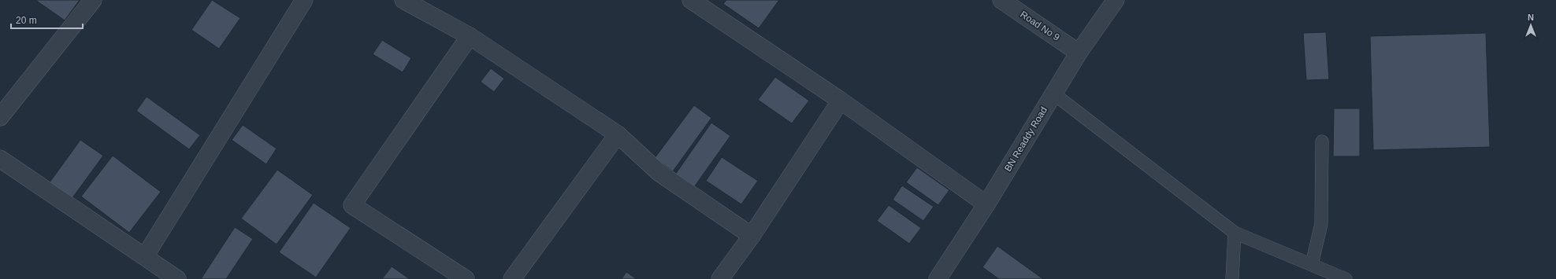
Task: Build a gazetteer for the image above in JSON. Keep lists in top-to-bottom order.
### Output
{
  "streets": {
    "street": ["Road No 9", "BN Readdy Road"]
  },
  "crossings": [
    ["Road No 9", "BN Readdy Road"]
  ],
  "scale_bar": "20 m",
  "north": "top"
}
